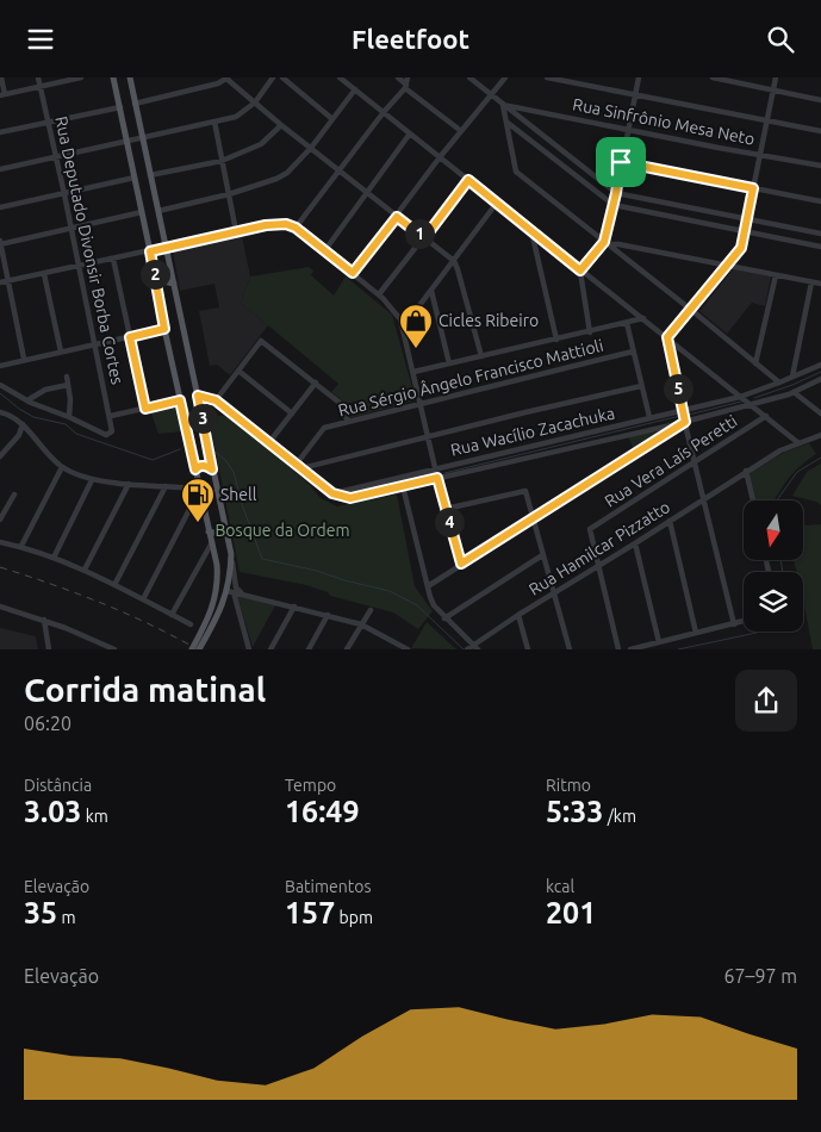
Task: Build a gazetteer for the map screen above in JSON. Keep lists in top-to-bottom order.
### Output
{
  "streets": {
    "street": [
      "Rua Sinfrônio Mesa Neto",
      "Rua Deputado Divonsir Borba Cortes",
      "Rua Sérgio Ângelo Francisco Mattioli",
      "Rua Wacílio Zacachuka",
      "Rua Vera Laís Peretti",
      "Rua Hamilcar Pizzatto"
    ]
  },
  "crossings": [
    ["Rua Vera Laís Peretti", "Rua Hamilcar Pizzatto"]
  ],
  "parks": ["Bosque da Ordem"],
  "places": {
    "shop": ["Cicles Ribeiro"],
    "fuel station": ["Shell"]
  },
  "north": "bottom",
  "page": {
    "header": "Fleetfoot",
    "pins": [
      "1",
      "2",
      "5",
      "3",
      "4"
    ],
    "heading": ["Corrida matinal", "06:20"],
    "stats": [
      ["Distância", "3.03 km"],
      ["Tempo", "16:49"],
      ["Ritmo", "5:33 /km"],
      ["Elevação", "35 m"],
      ["Batimentos", "157 bpm"],
      ["kcal", "201"]
    ],
    "chart": ["Elevação", "67–97 m"]
  }
}
